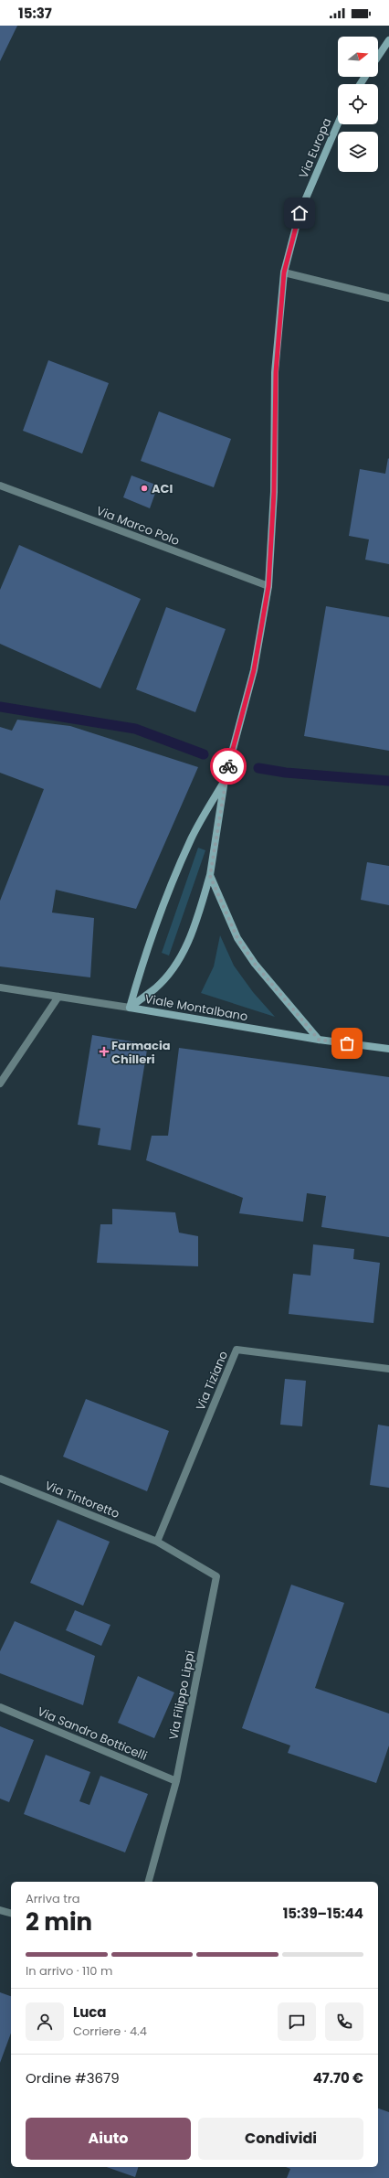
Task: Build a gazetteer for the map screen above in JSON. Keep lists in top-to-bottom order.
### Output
{
  "streets": {
    "main road": ["Via Europa", "Viale Montalbano"],
    "street": [
      "Via Marco Polo",
      "Via Tiziano",
      "Via Tintoretto",
      "Via Filippo Lippi",
      "Via Sandro Botticelli"
    ]
  },
  "crossings": [
    ["Via Europa", "Via Marco Polo"],
    ["Via Tiziano", "Via Tintoretto"],
    ["Via Tiziano", "Via Filippo Lippi"],
    ["Via Tintoretto", "Via Filippo Lippi"],
    ["Via Filippo Lippi", "Via Sandro Botticelli"]
  ],
  "places": {
    "other": ["ACI"],
    "health": ["Farmacia Chilleri"]
  },
  "north": "right",
  "page": {
    "status": "15:37",
    "heading": ["2 min", "Arriva tra", "15:39–15:44"],
    "panel": [
      "Luca",
      "Corriere · 4.4",
      "Ordine #3679",
      "47.70 €"
    ],
    "bar": "In arrivo · 110 m",
    "buttons": ["Aiuto", "Condividi"]
  }
}
